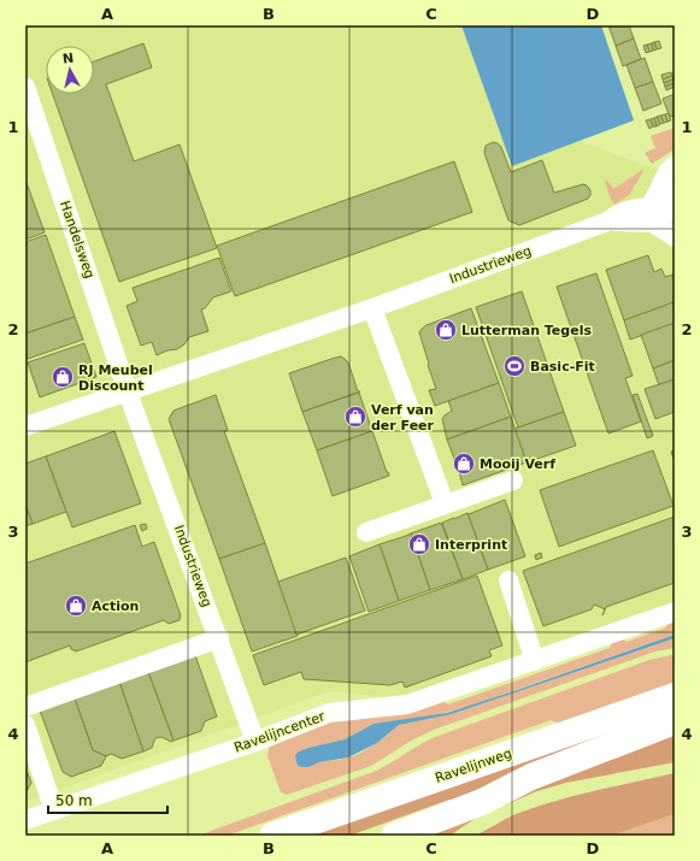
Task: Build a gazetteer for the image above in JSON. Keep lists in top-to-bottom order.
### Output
{
  "streets": {
    "main road": ["Ravelijnweg"],
    "street": ["Handelsweg", "Industrieweg", "Ravelijncenter"]
  },
  "crossings": [
    ["Handelsweg", "Industrieweg"],
    ["Industrieweg", "Ravelijncenter"]
  ],
  "places": {
    "shop": [
      "Lutterman Tegels",
      "RJ Meubel Discount",
      "Verf van der Feer",
      "Mooij Verf",
      "Interprint",
      "Action"
    ],
    "sports": ["Basic-Fit"]
  },
  "scale_bar": "50 m",
  "north": "top",
  "grid": {
    "columns": [
      "A",
      "B",
      "C",
      "D"
    ],
    "rows": [
      "1",
      "2",
      "3",
      "4"
    ]
  }
}
